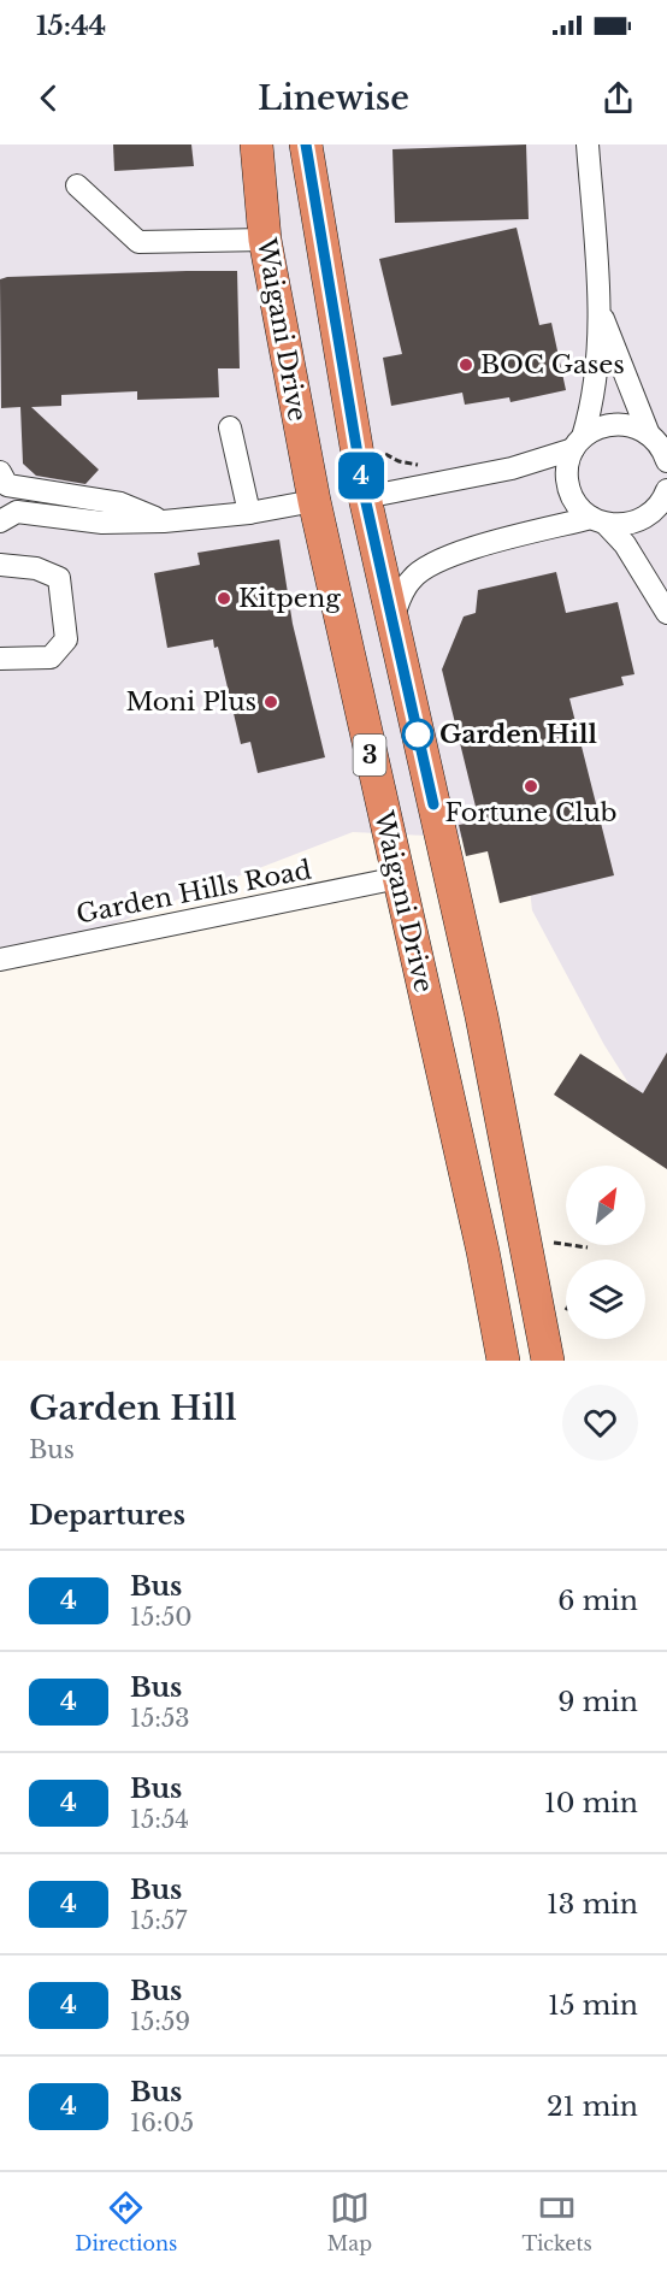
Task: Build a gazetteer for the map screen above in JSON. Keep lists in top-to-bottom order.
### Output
{
  "streets": {
    "highway": ["Waigani Drive", "3"],
    "street": ["Garden Hills Road"]
  },
  "crossings": [
    ["Waigani Drive", "Garden Hills Road"]
  ],
  "places": [
    "BOC Gases",
    "Kitpeng",
    "Moni Plus",
    "Garden Hill",
    "Fortune Club"
  ],
  "lines": ["bus line 4"],
  "north": "top right",
  "page": {
    "status": "15:44",
    "header": "Linewise",
    "on_map": "4",
    "heading": [
      ["Garden Hill", "Bus"],
      "Departures"
    ],
    "list": [
      {
        "mark": "4",
        "name": "Bus",
        "note": "15:50",
        "value": "6 min"
      },
      {
        "mark": "4",
        "name": "Bus",
        "note": "15:53",
        "value": "9 min"
      },
      {
        "mark": "4",
        "name": "Bus",
        "note": "15:54",
        "value": "10 min"
      },
      {
        "mark": "4",
        "name": "Bus",
        "note": "15:57",
        "value": "13 min"
      },
      {
        "mark": "4",
        "name": "Bus",
        "note": "15:59",
        "value": "15 min"
      },
      {
        "mark": "4",
        "name": "Bus",
        "note": "16:05",
        "value": "21 min"
      }
    ],
    "tabs": ["Directions", "Map", "Tickets"]
  }
}
